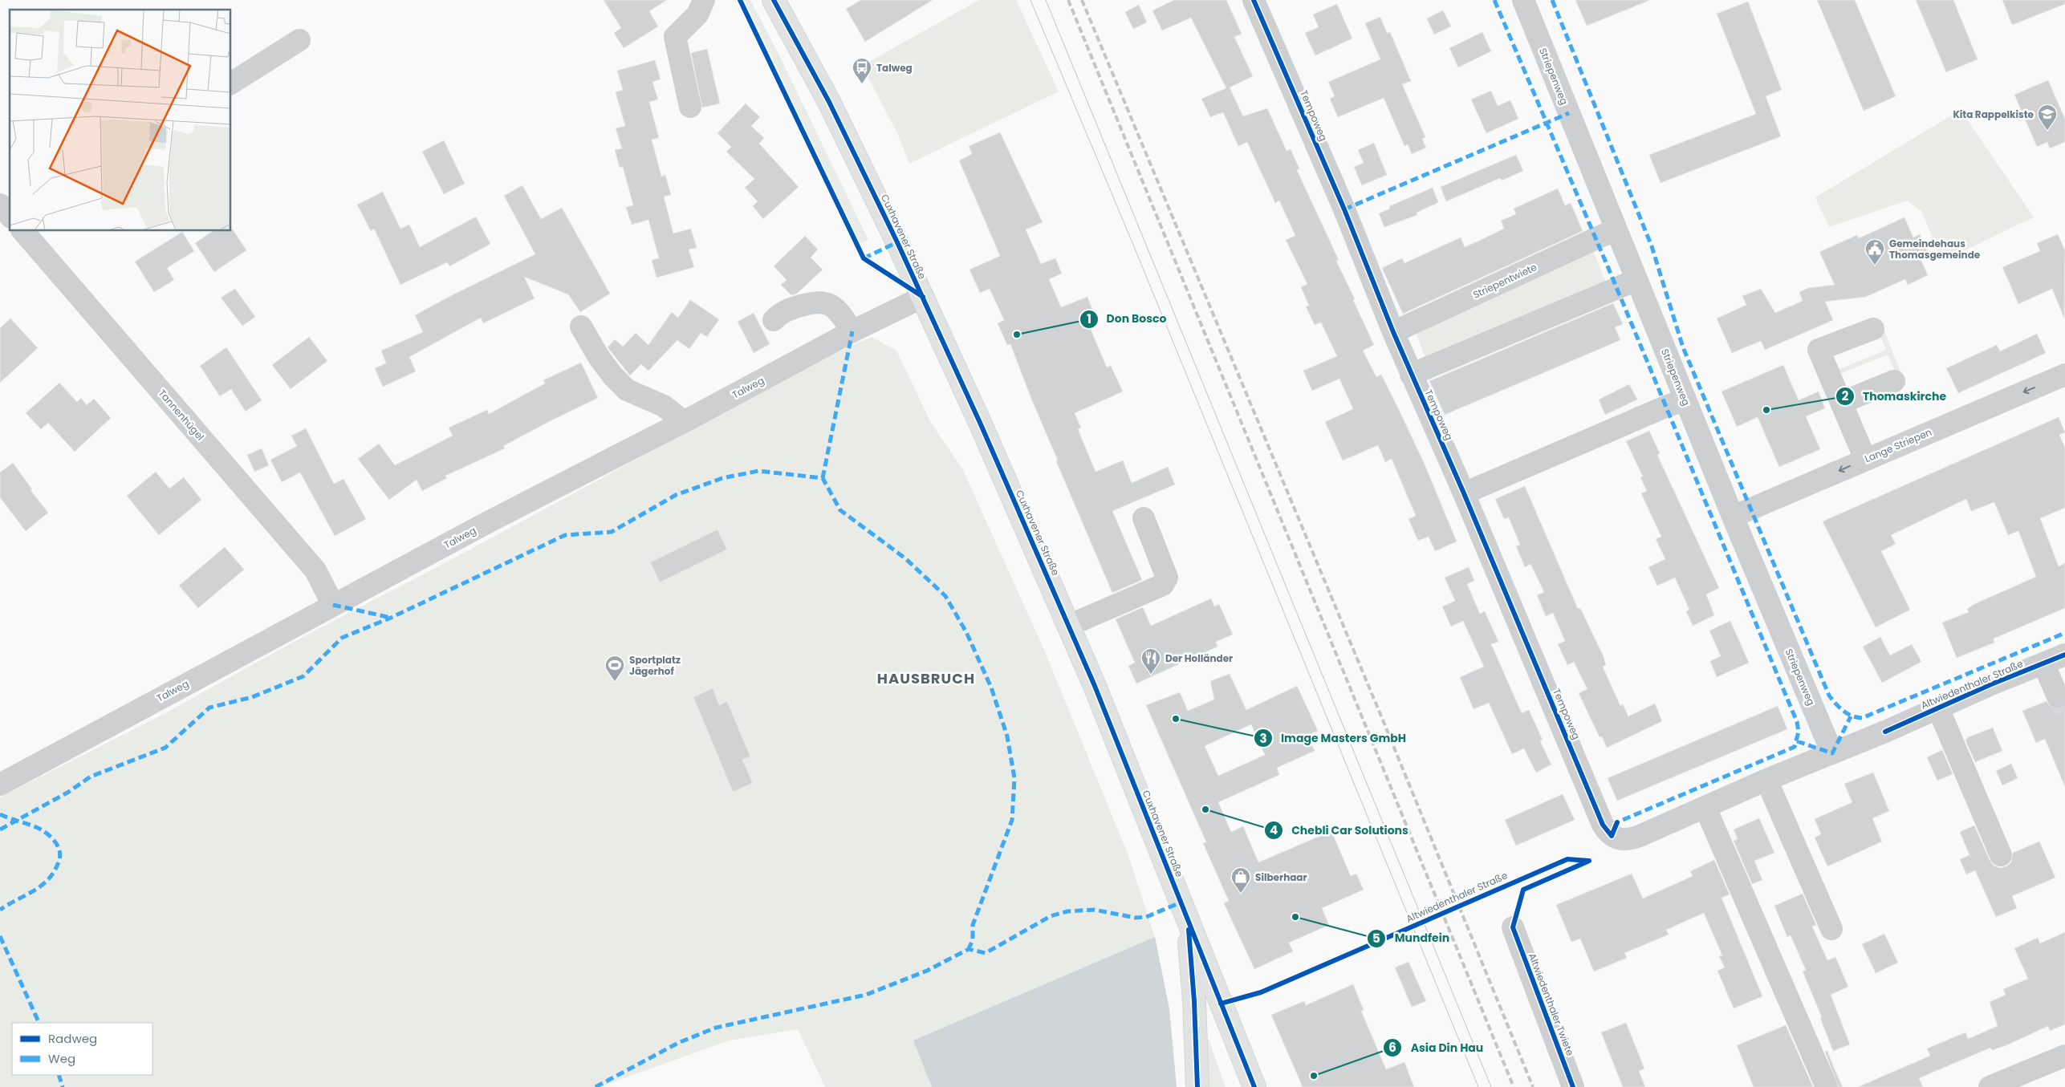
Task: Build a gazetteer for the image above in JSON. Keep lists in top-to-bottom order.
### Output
{
  "streets": {
    "main road": ["Cuxhavener Straße"],
    "street": [
      "Striepenweg",
      "Tempoweg",
      "Striepentwiete",
      "Talweg",
      "Tannenhügel",
      "Lange Striepen",
      "Altwiedenthaler Straße",
      "Altwiedenthaler Twiete"
    ]
  },
  "crossings": [
    ["Striepenweg", "Striepentwiete"],
    ["Striepenweg", "Lange Striepen"],
    ["Striepenweg", "Altwiedenthaler Straße"],
    ["Tempoweg", "Striepentwiete"],
    ["Tempoweg", "Altwiedenthaler Straße"],
    ["Cuxhavener Straße", "Talweg"],
    ["Talweg", "Tannenhügel"]
  ],
  "one_way": ["Lange Striepen"],
  "districts": ["HAUSBRUCH"],
  "places": {
    "bus stop": ["Talweg"],
    "school or university": ["Kita Rappelkiste"],
    "public building": ["Gemeindehaus Thomasgemeinde"],
    "other": [
      "Don Bosco",
      "Thomaskirche",
      "Image Masters GmbH",
      "Chebli Car Solutions",
      "Mundfein",
      "Asia Din Hau"
    ],
    "restaurant": ["Der Holländer"],
    "sports": ["Sportplatz Jägerhof"],
    "shop": ["Silberhaar"]
  },
  "legend": ["Radweg", "Weg"]
}
